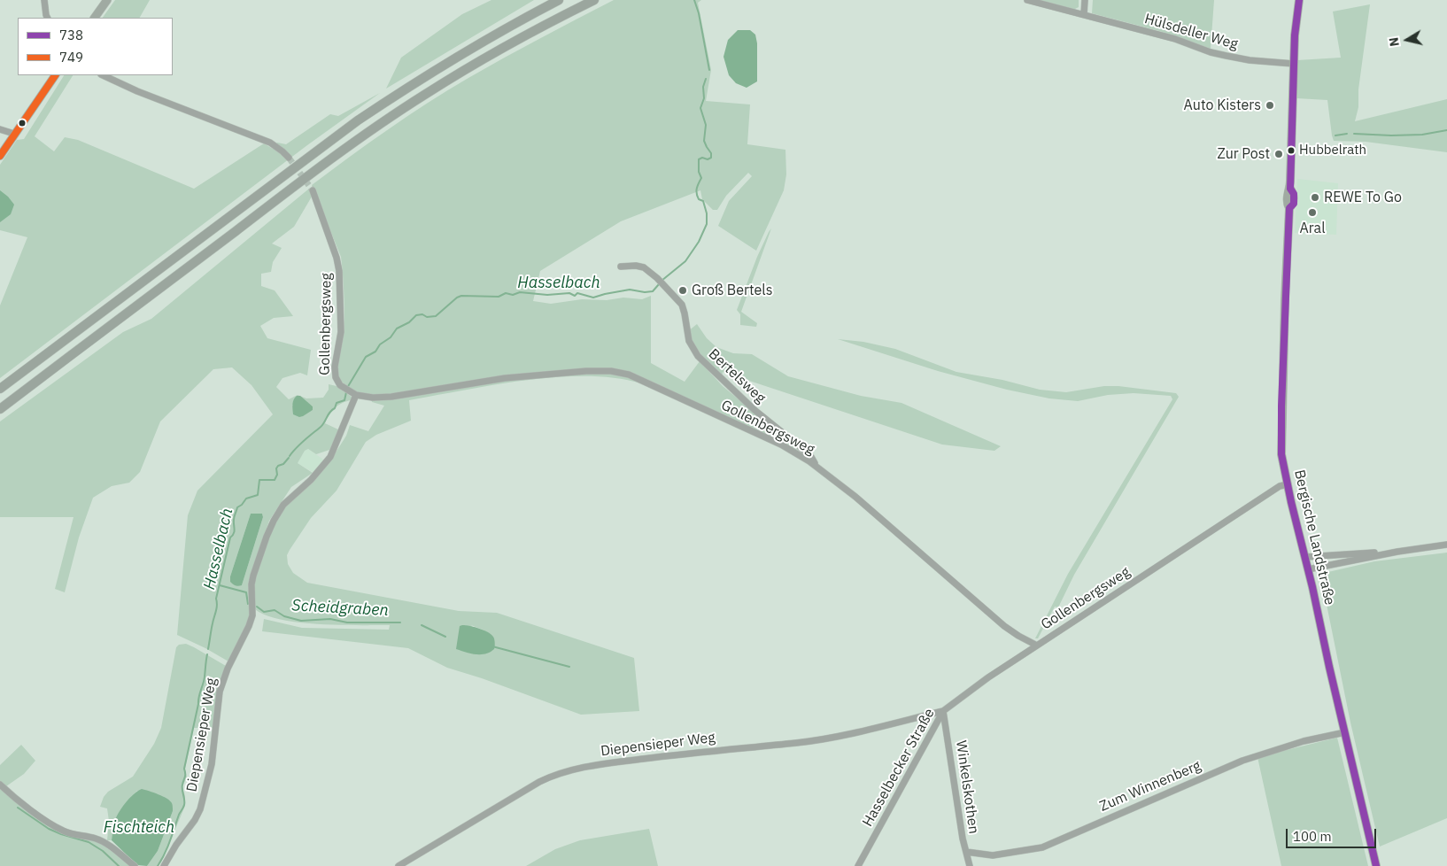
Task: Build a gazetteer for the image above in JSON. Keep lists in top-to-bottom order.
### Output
{
  "streets": {
    "main road": ["Bergische Landstraße"],
    "street": [
      "Hülsdeller Weg",
      "Gollenbergsweg",
      "Bertelsweg",
      "Diepensieper Weg",
      "Hasselbecker Straße",
      "Zum Winnenberg",
      "Winkelskothen"
    ]
  },
  "crossings": [
    ["Hülsdeller Weg", "Bergische Landstraße"],
    ["Gollenbergsweg", "Bertelsweg"],
    ["Gollenbergsweg", "Bergische Landstraße"],
    ["Gollenbergsweg", "Diepensieper Weg"],
    ["Gollenbergsweg", "Hasselbecker Straße"],
    ["Bergische Landstraße", "Zum Winnenberg"],
    ["Diepensieper Weg", "Hasselbecker Straße"],
    ["Diepensieper Weg", "Winkelskothen"],
    ["Hasselbecker Straße", "Winkelskothen"],
    ["Zum Winnenberg", "Winkelskothen"]
  ],
  "water": ["Hasselbach", "Scheidgraben", "Fischteich"],
  "places": [
    "Auto Kisters",
    "Hubbelrath",
    "Zur Post",
    "REWE To Go",
    "Aral",
    "Groß Bertels"
  ],
  "lines": ["transit line 738", "transit line 749"],
  "legend": ["738", "749"],
  "scale_bar": "100 m",
  "north": "left"
}
